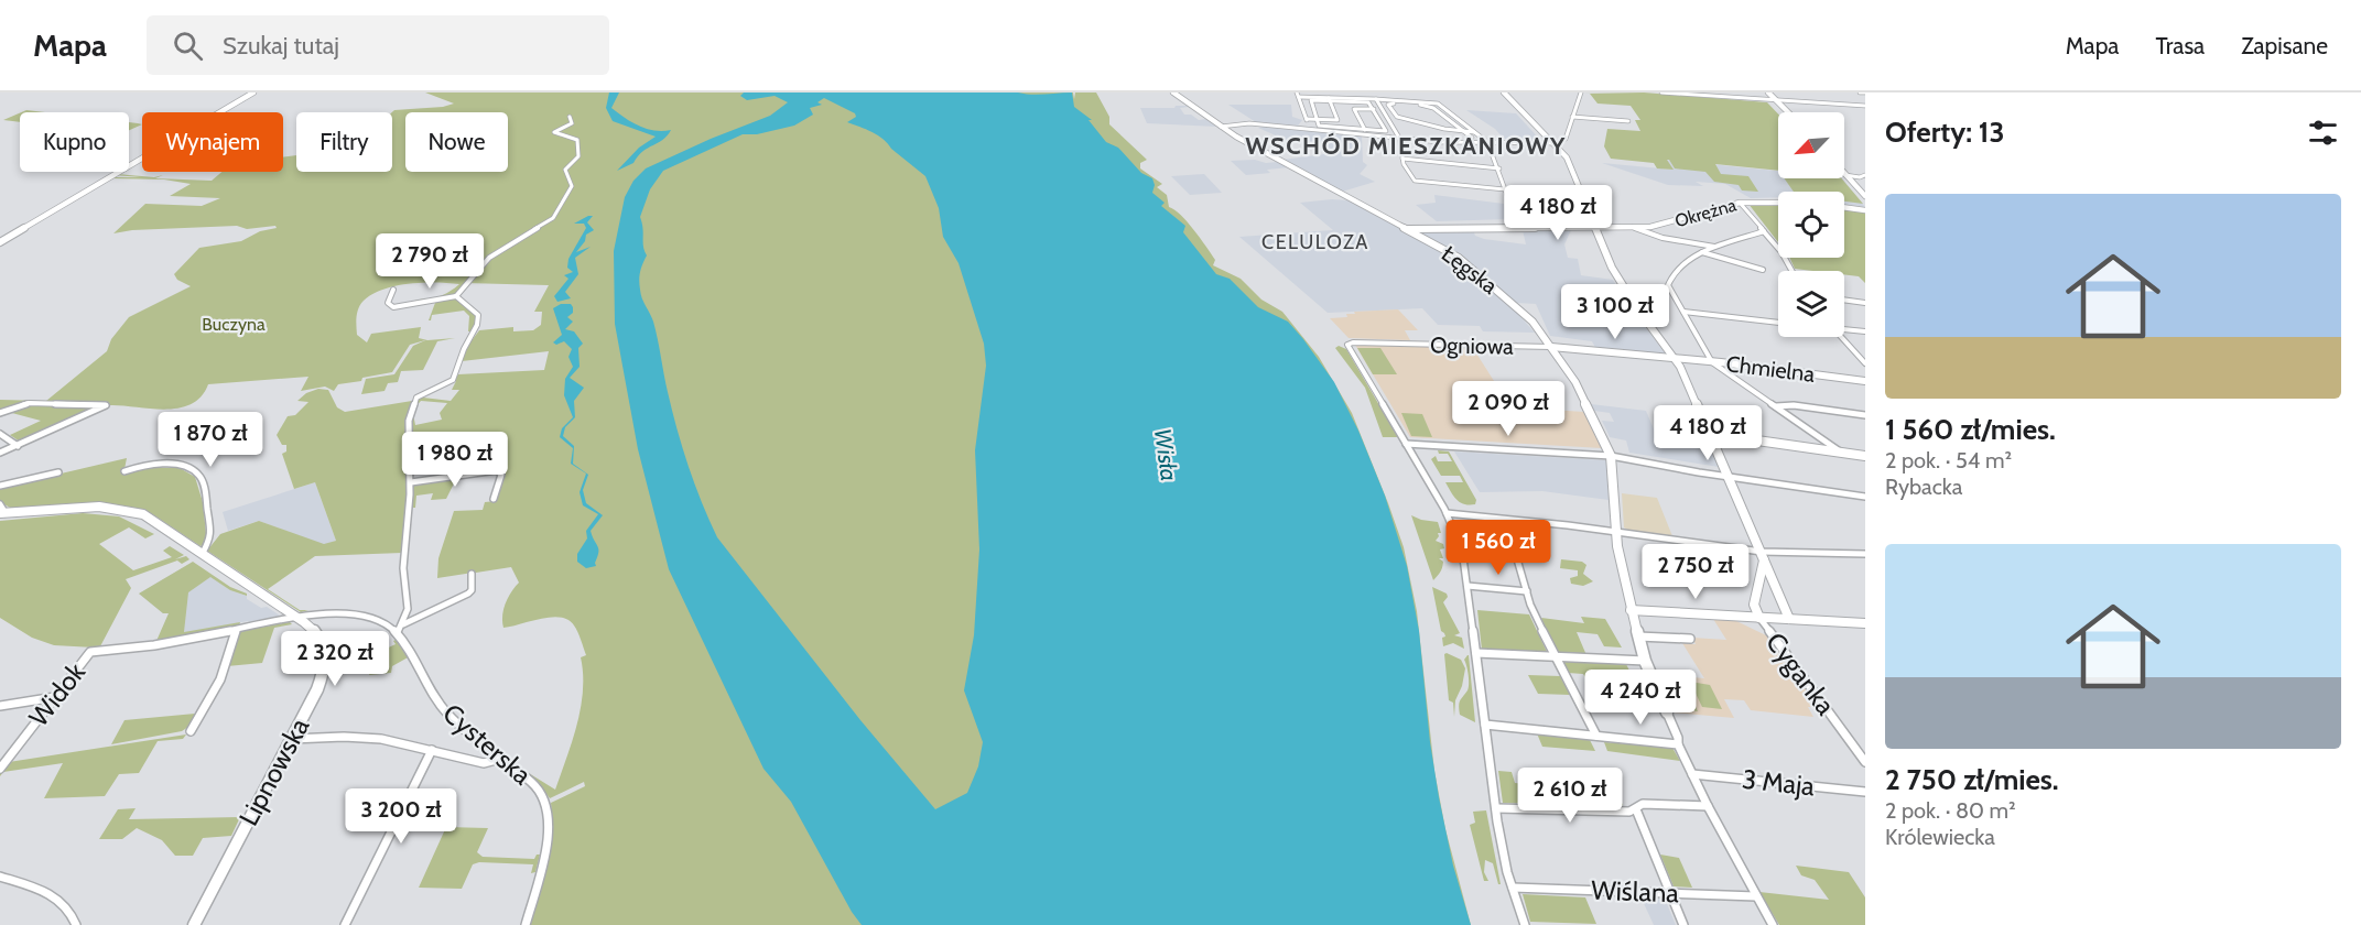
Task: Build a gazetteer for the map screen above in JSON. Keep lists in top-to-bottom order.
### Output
{
  "streets": {
    "street": [
      "Okrężna",
      "Łęgska",
      "Ogniowa",
      "Chmielna",
      "Cyganka",
      "Widok",
      "Cysterska",
      "Lipnowska",
      "3 Maja",
      "Wiślana"
    ]
  },
  "crossings": [
    ["Okrężna", "Łęgska"],
    ["Łęgska", "Ogniowa"],
    ["Łęgska", "3 Maja"],
    ["Łęgska", "Wiślana"],
    ["Ogniowa", "Chmielna"]
  ],
  "districts": ["WSCHÓD MIESZKANIOWY", "CELULOZA"],
  "water": ["Wisła"],
  "parks": ["Buczyna"],
  "north": "bottom left",
  "page": {
    "header": "Mapa",
    "search": "Szukaj tutaj",
    "nav": ["Mapa", "Trasa", "Zapisane"],
    "heading": "Oferty: 13",
    "chip": [
      "Kupno",
      "Wynajem",
      "Filtry",
      "Nowe"
    ],
    "list": [
      {
        "name": "1 560 zł/mies.",
        "note": "2 pok. · 54 m² · Rybacka"
      },
      {
        "name": "2 750 zł/mies.",
        "note": "2 pok. · 80 m² · Królewiecka"
      }
    ],
    "price": [
      "4 180 zł",
      "2 790 zł",
      "3 100 zł",
      "2 090 zł",
      "4 180 zł",
      "1 870 zł",
      "1 980 zł",
      "1 560 zł",
      "2 750 zł",
      "2 320 zł",
      "4 240 zł",
      "2 610 zł",
      "3 200 zł"
    ]
  }
}
